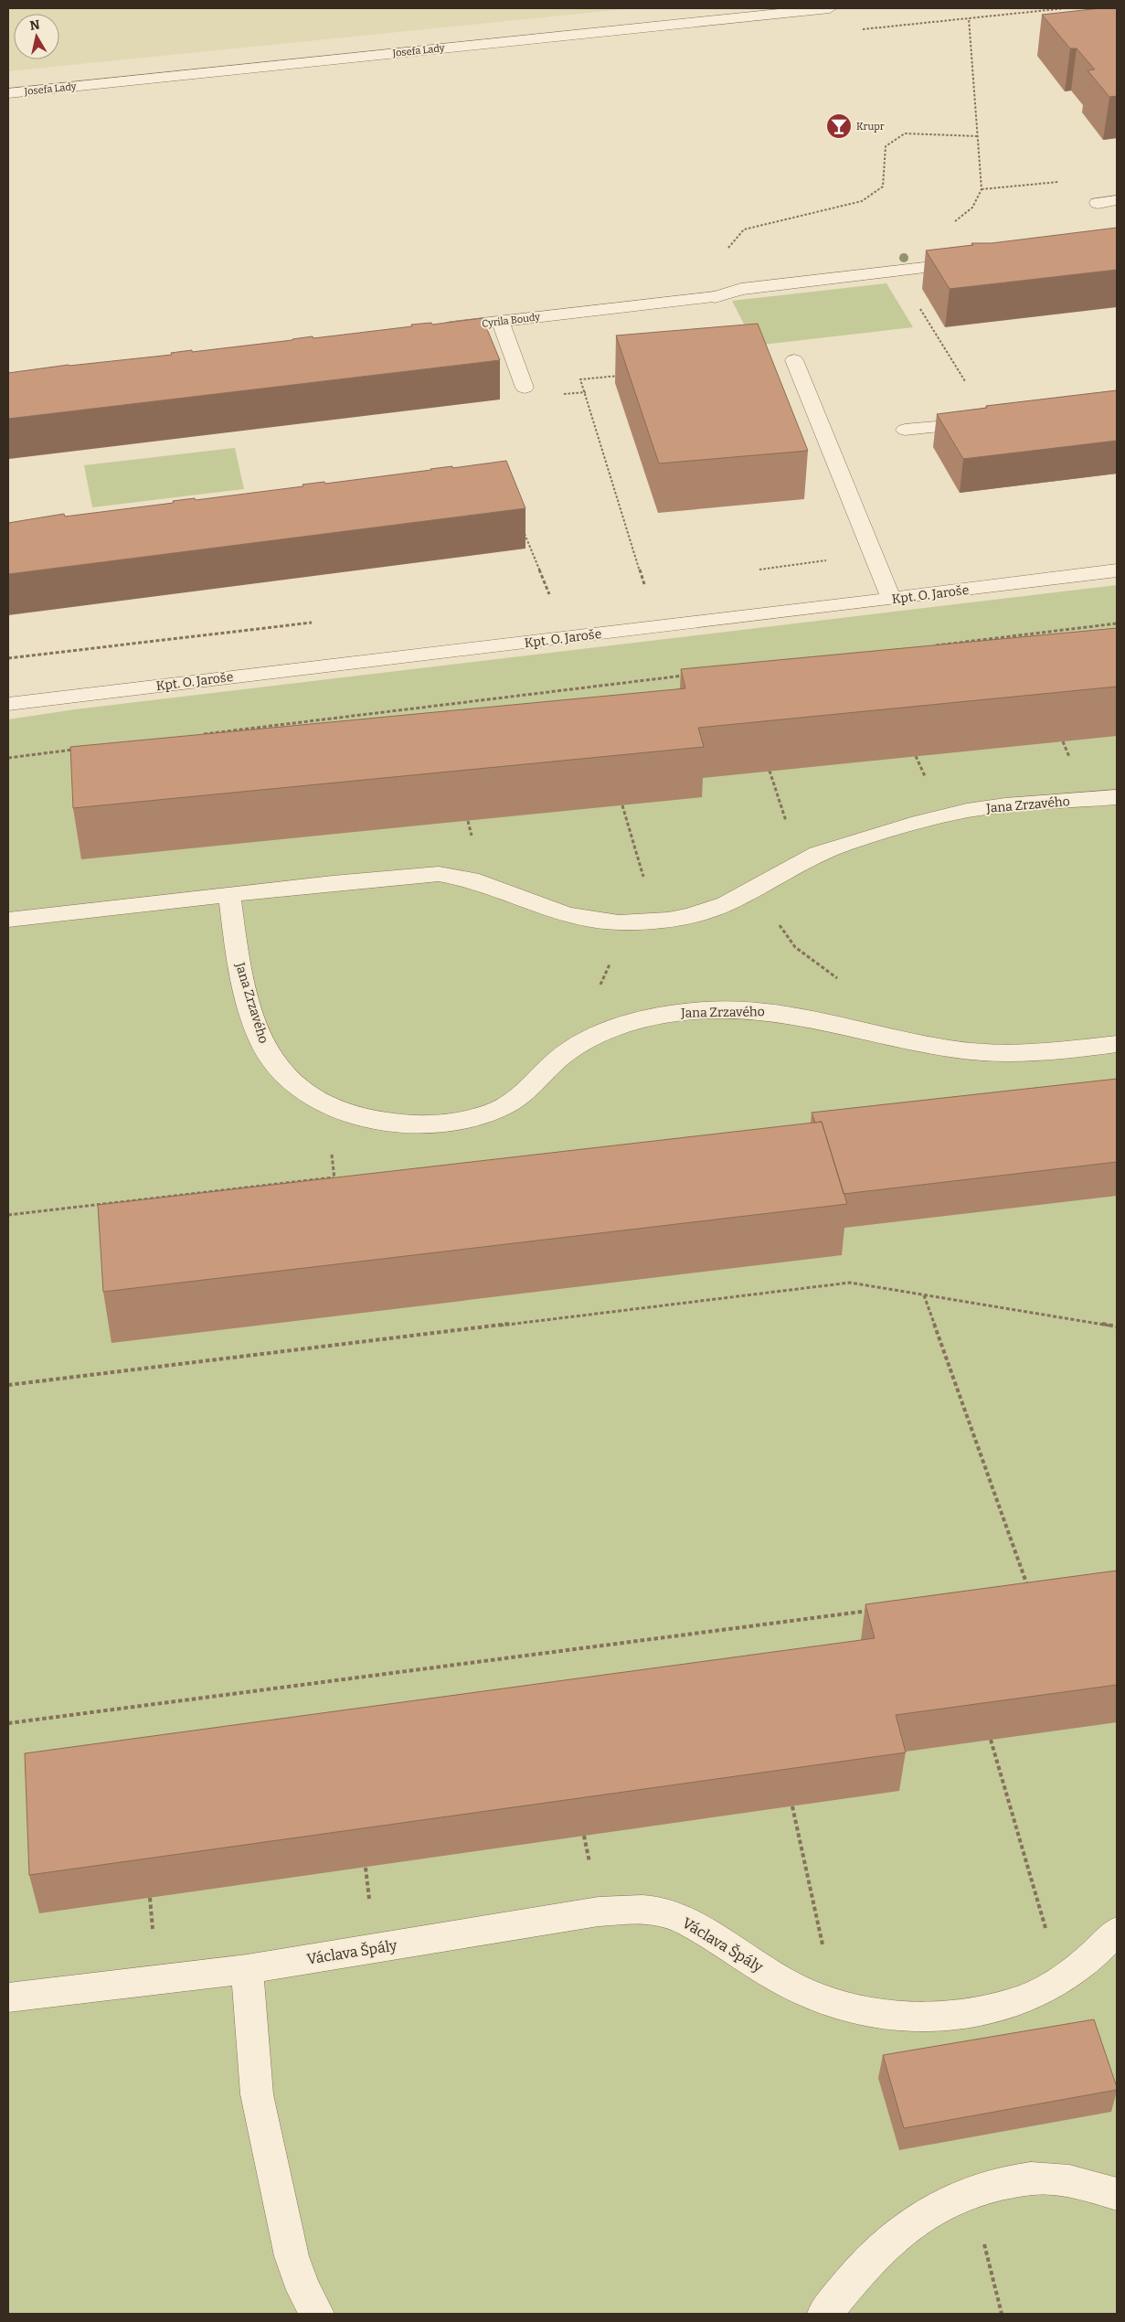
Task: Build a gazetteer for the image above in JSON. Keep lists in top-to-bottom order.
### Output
{
  "streets": {
    "street": [
      "Josefa Lady",
      "Cyrila Boudy",
      "Kpt. O. Jaroše",
      "Jana Zrzavého",
      "Václava Špály"
    ]
  },
  "places": {
    "bar": ["Krupr"]
  },
  "north": "top"
}
